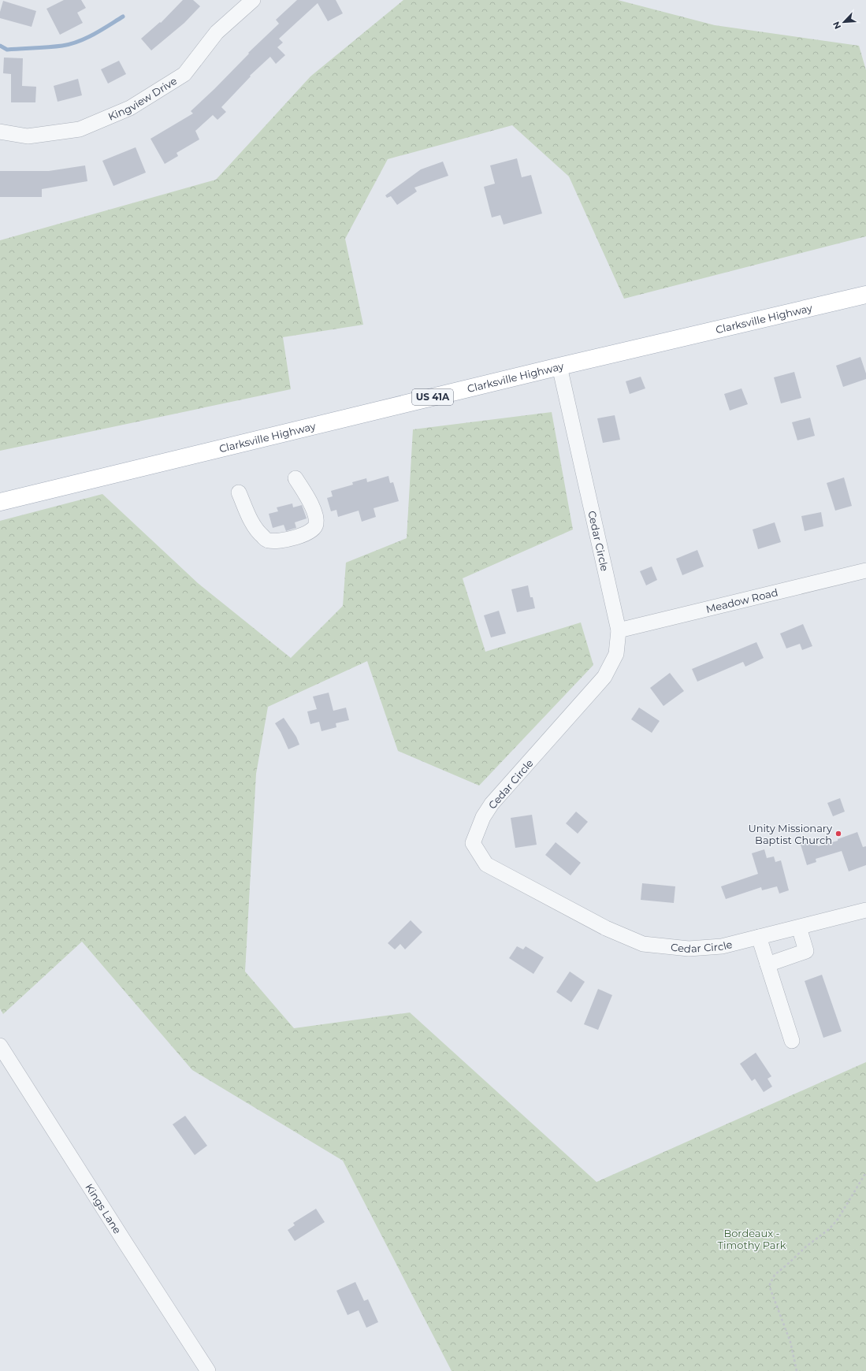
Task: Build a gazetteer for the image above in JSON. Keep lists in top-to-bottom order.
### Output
{
  "streets": {
    "main road": ["Clarksville Highway", "US 41A"],
    "street": [
      "Kingview Drive",
      "Cedar Circle",
      "Meadow Road",
      "Kings Lane"
    ]
  },
  "crossings": [
    ["Clarksville Highway", "Cedar Circle"],
    ["Cedar Circle", "Meadow Road"]
  ],
  "parks": ["Bordeaux - Timothy Park"],
  "places": ["Unity Missionary Baptist Church"],
  "north": "bottom left"
}
